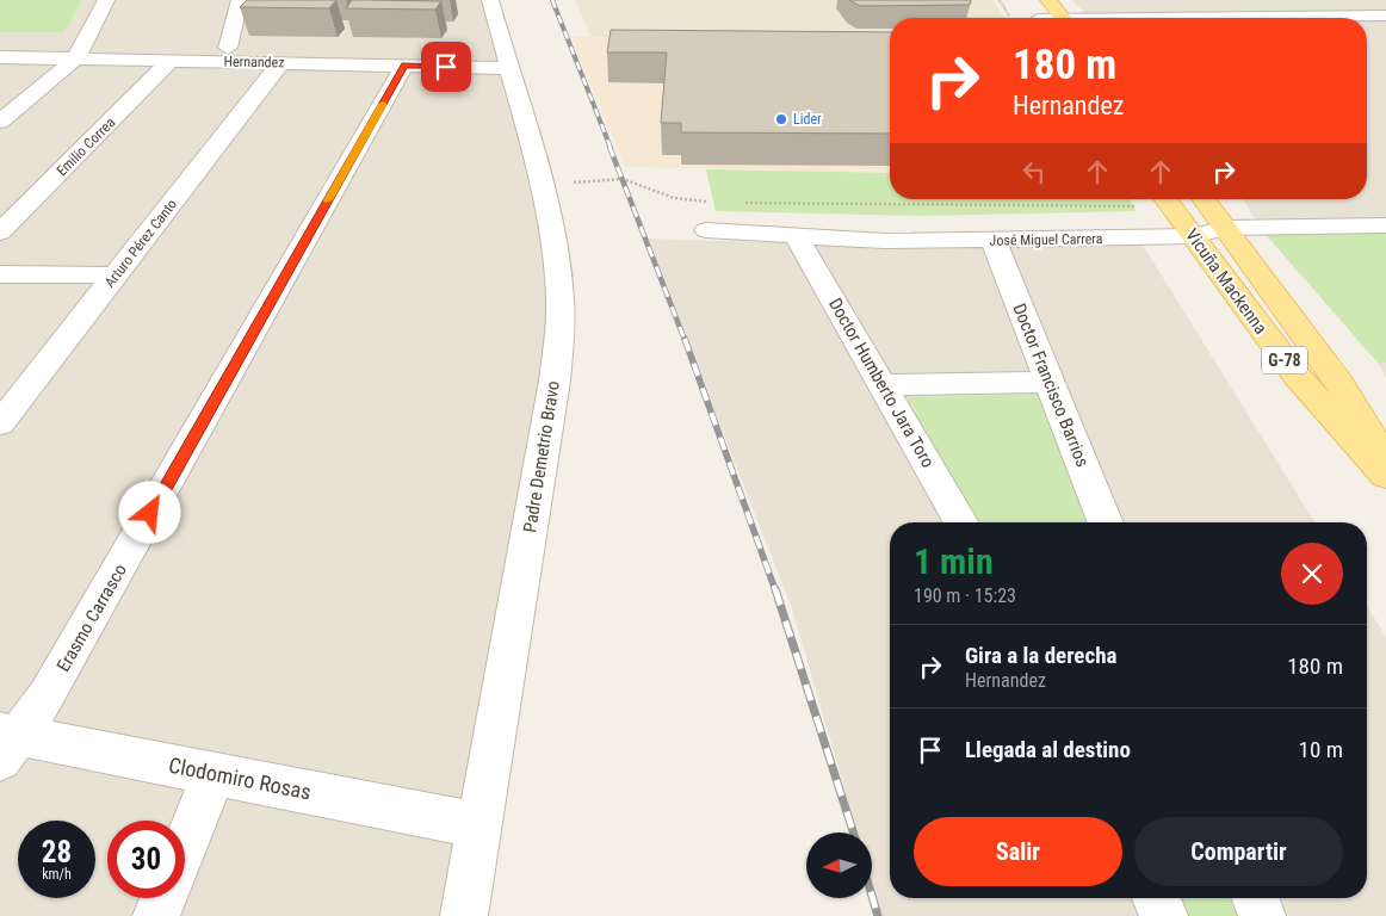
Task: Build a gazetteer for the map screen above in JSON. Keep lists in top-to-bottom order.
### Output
{
  "streets": {
    "main road": ["Vicuña Mackenna", "G-78"],
    "street": [
      "Hernandez",
      "Emilio Correa",
      "José Miguel Carrera",
      "Arturo Pérez Canto",
      "Doctor Humberto Jara Toro",
      "Doctor Francisco Barrios",
      "Padre Demetrio Bravo",
      "Erasmo Carrasco",
      "Clodomiro Rosas"
    ]
  },
  "crossings": [
    ["Hernandez", "Emilio Correa"],
    ["Hernandez", "Arturo Pérez Canto"],
    ["Hernandez", "Padre Demetrio Bravo"],
    ["Hernandez", "Erasmo Carrasco"],
    ["José Miguel Carrera", "Vicuña Mackenna"],
    ["José Miguel Carrera", "Doctor Humberto Jara Toro"],
    ["José Miguel Carrera", "Doctor Francisco Barrios"],
    ["Padre Demetrio Bravo", "Clodomiro Rosas"],
    ["Erasmo Carrasco", "Clodomiro Rosas"]
  ],
  "places": ["Lider"],
  "north": "left",
  "page": {
    "turn": ["180 m", "Hernandez"],
    "heading": ["1 min", "190 m · 15:23"],
    "list": [
      {
        "name": "Gira a la derecha",
        "note": "Hernandez",
        "value": "180 m"
      },
      {
        "name": "Llegada al destino",
        "value": "10 m"
      }
    ],
    "buttons": ["Salir", "Compartir"],
    "speed": "28 km/h",
    "limit": "30"
  }
}
